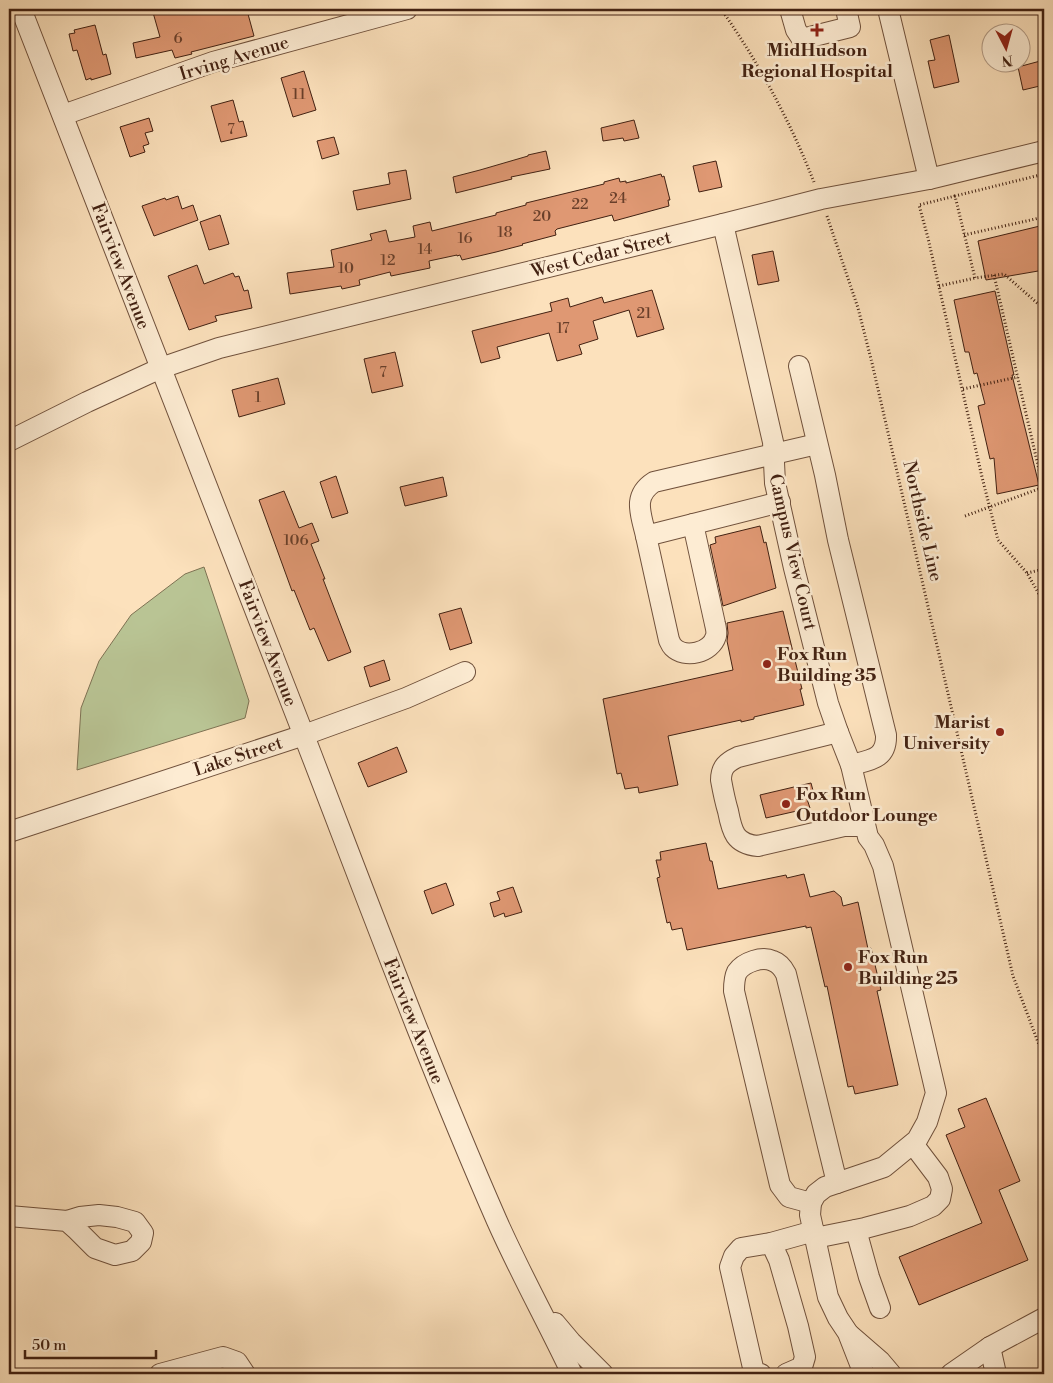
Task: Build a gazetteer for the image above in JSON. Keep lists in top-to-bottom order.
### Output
{
  "streets": {
    "street": [
      "Irving Avenue",
      "West Cedar Street",
      "Fairview Avenue",
      "Campus View Court",
      "Lake Street"
    ],
    "path": ["Northside Line"]
  },
  "crossings": [
    ["Irving Avenue", "Fairview Avenue"],
    ["West Cedar Street", "Fairview Avenue"],
    ["West Cedar Street", "Northside Line"],
    ["West Cedar Street", "Campus View Court"],
    ["Fairview Avenue", "Lake Street"]
  ],
  "places": {
    "health": ["MidHudson Regional Hospital"],
    "other": [
      "Fox Run Building 35",
      "Marist University",
      "Fox Run Outdoor Lounge",
      "Fox Run Building 25"
    ]
  },
  "house_numbers": [
    "6",
    "11",
    "7",
    "24",
    "22",
    "20",
    "18",
    "16",
    "14",
    "12",
    "10",
    "21",
    "17",
    "7",
    "1",
    "106"
  ],
  "scale_bar": "50 m",
  "north": "bottom"
}
